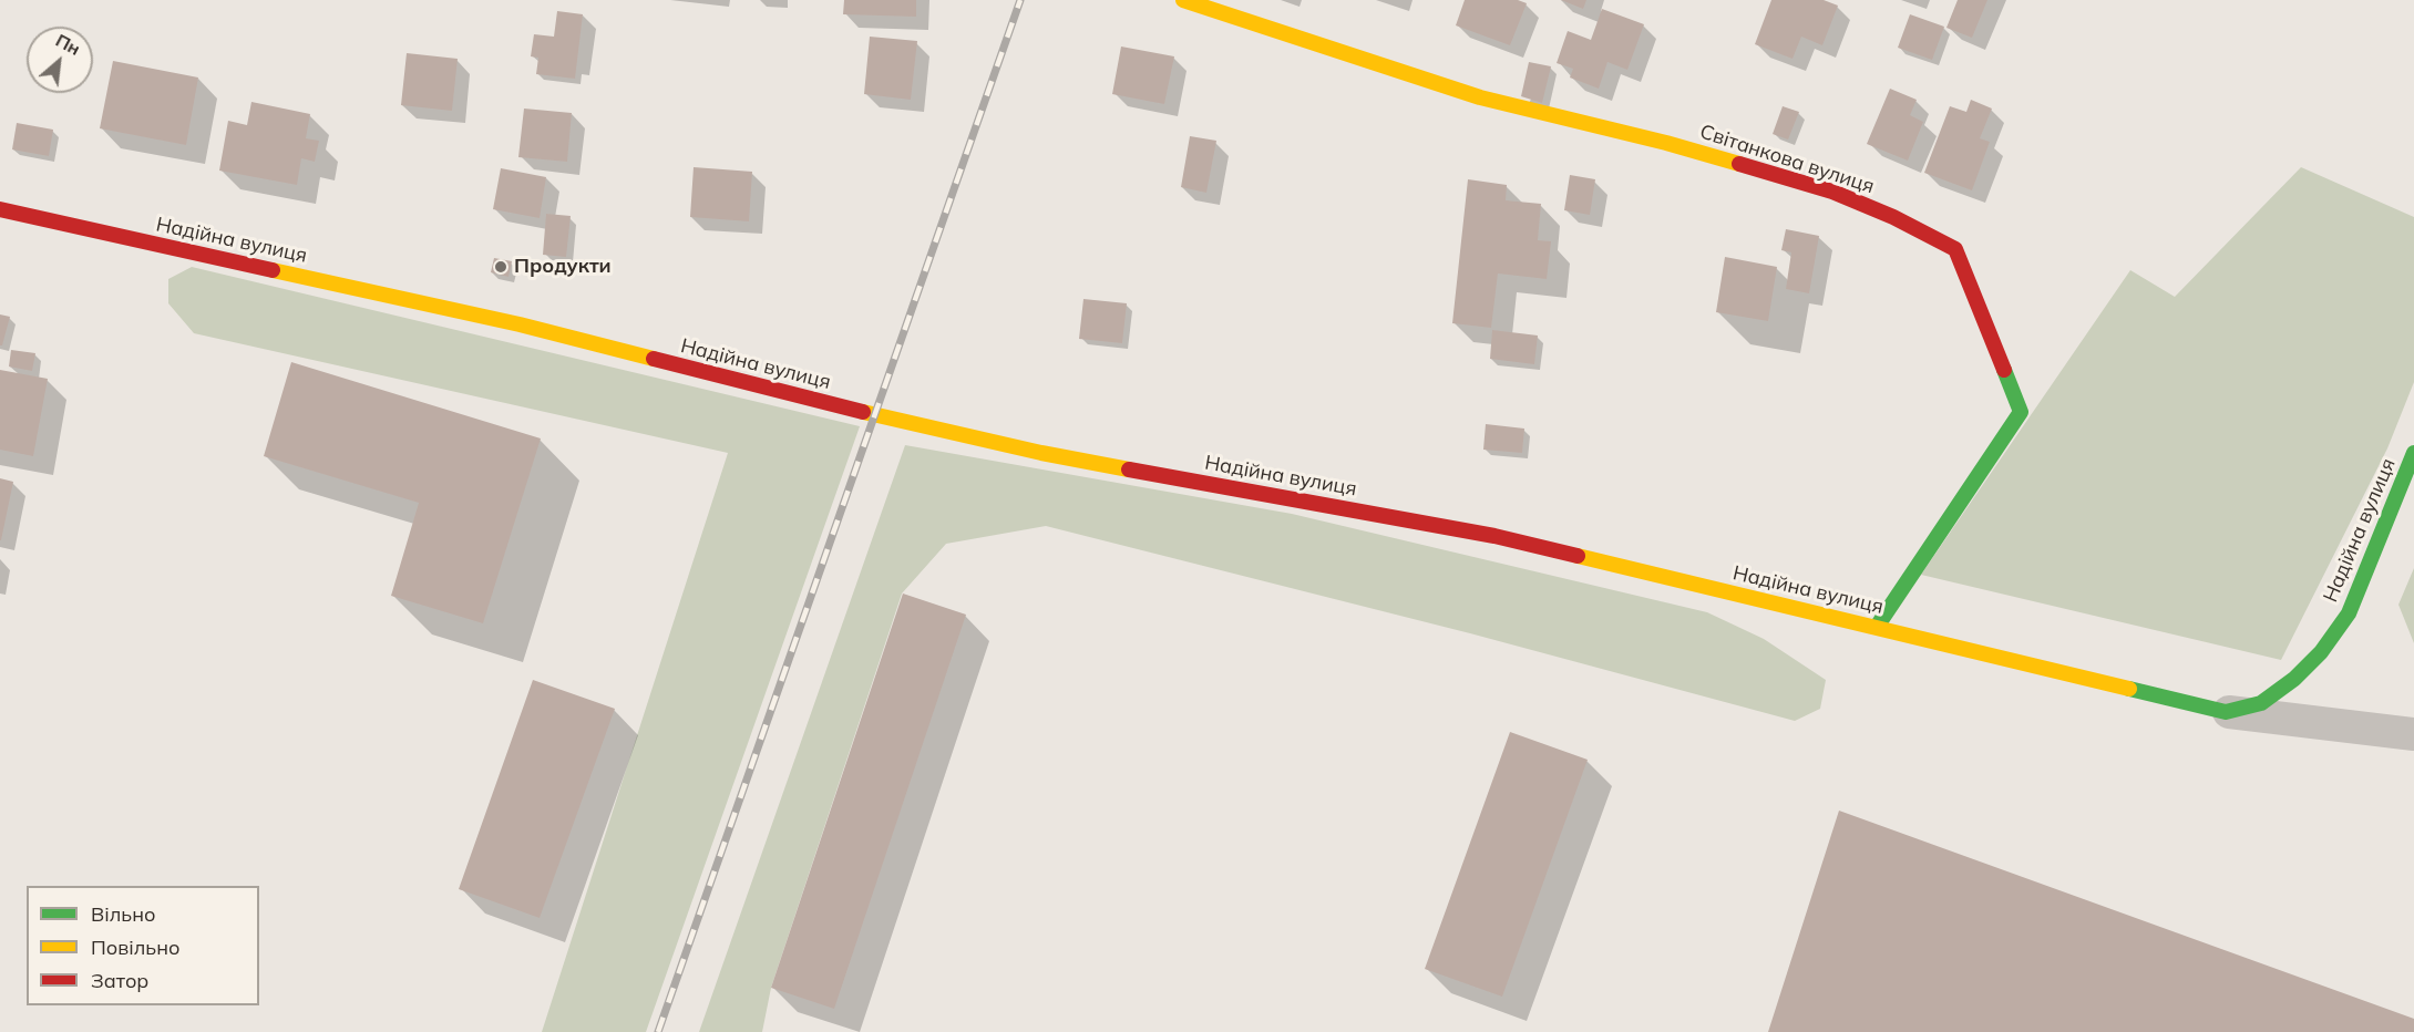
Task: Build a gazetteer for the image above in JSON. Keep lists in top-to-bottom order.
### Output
{
  "streets": {
    "street": ["Світанкова вулиця", "Надійна вулиця"]
  },
  "crossings": [
    ["Світанкова вулиця", "Надійна вулиця"]
  ],
  "places": ["Продукти"],
  "legend": ["Вільно", "Повільно", "Затор"],
  "north": "top right"
}
